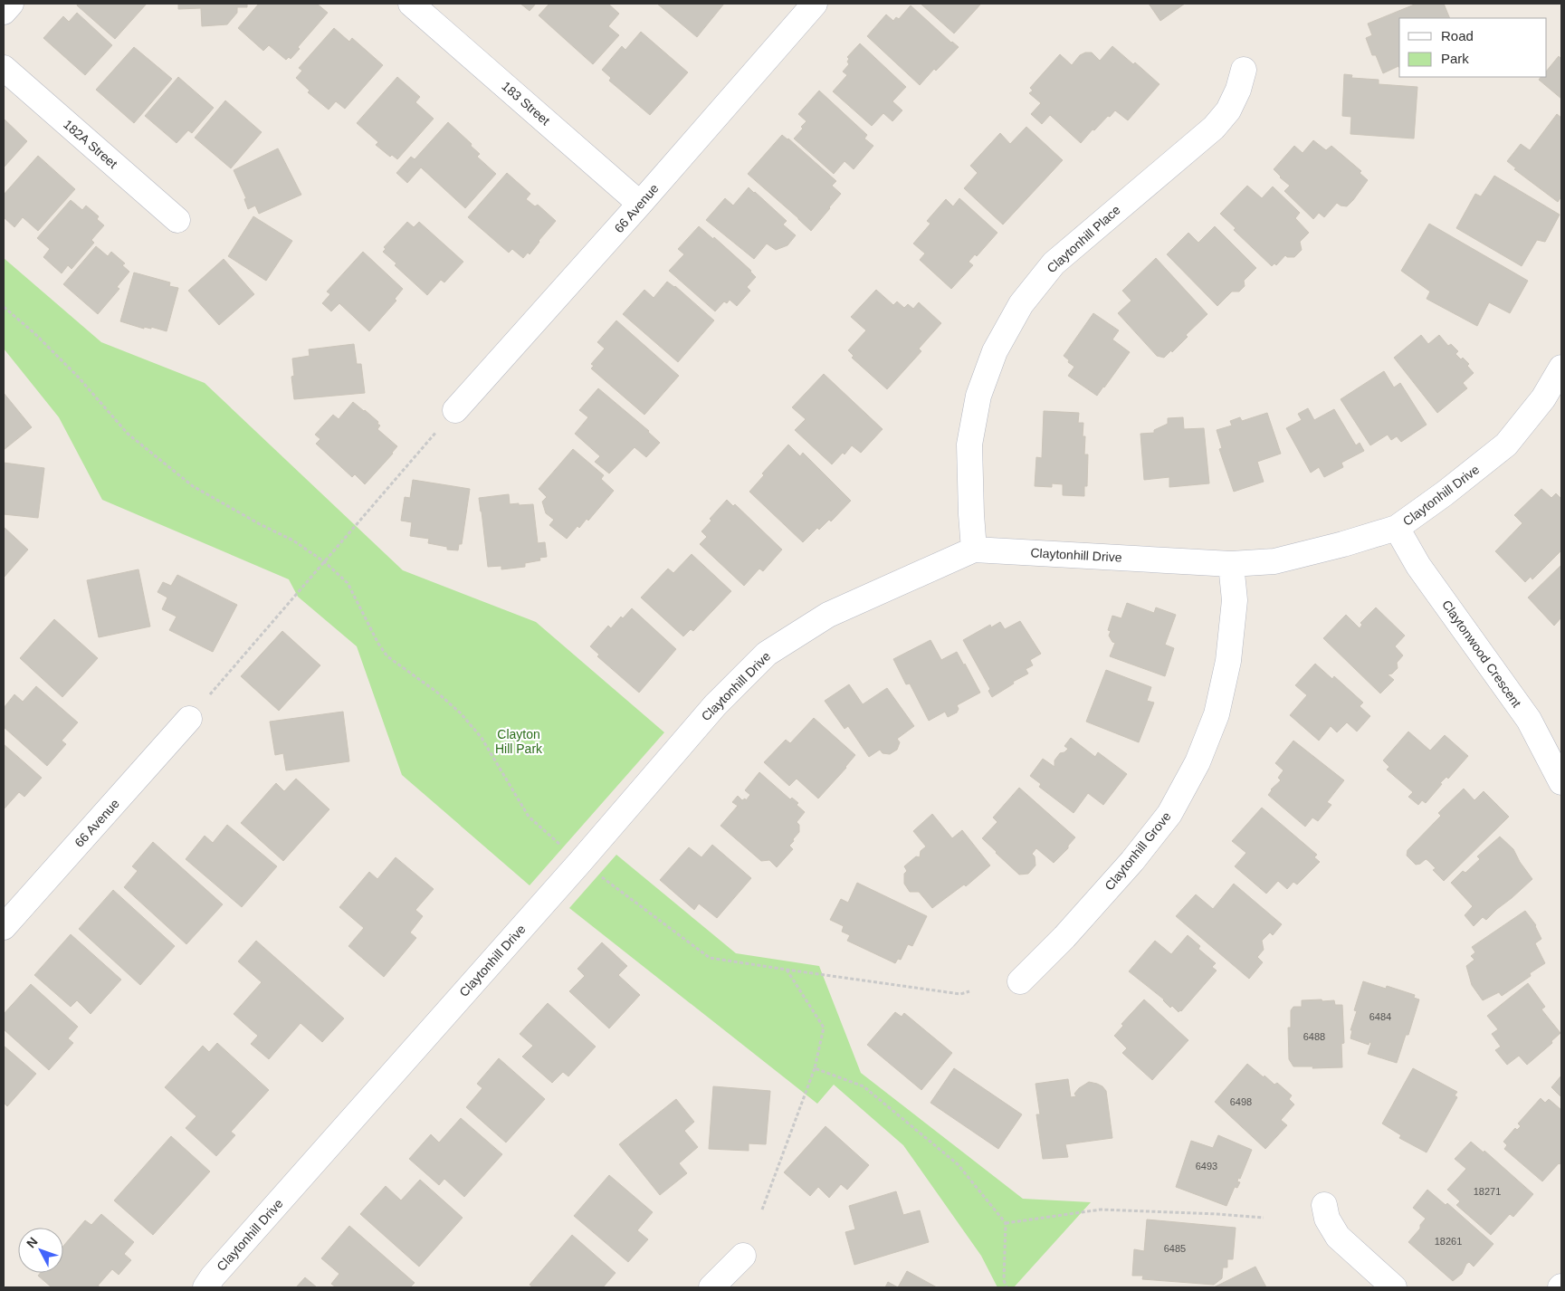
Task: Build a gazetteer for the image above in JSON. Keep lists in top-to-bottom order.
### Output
{
  "streets": {
    "street": [
      "183 Street",
      "182A Street",
      "66 Avenue",
      "Claytonhill Place",
      "Claytonhill Drive",
      "Claytonwood Crescent",
      "Claytonhill Grove"
    ]
  },
  "crossings": [
    ["183 Street", "66 Avenue"],
    ["Claytonhill Place", "Claytonhill Drive"],
    ["Claytonhill Drive", "Claytonwood Crescent"],
    ["Claytonhill Drive", "Claytonhill Grove"]
  ],
  "parks": ["Clayton Hill Park"],
  "house_numbers": [
    "6484",
    "6488",
    "6498",
    "6493",
    "18271",
    "18261",
    "6485"
  ],
  "legend": ["Road", "Park"],
  "north": "top left"
}
